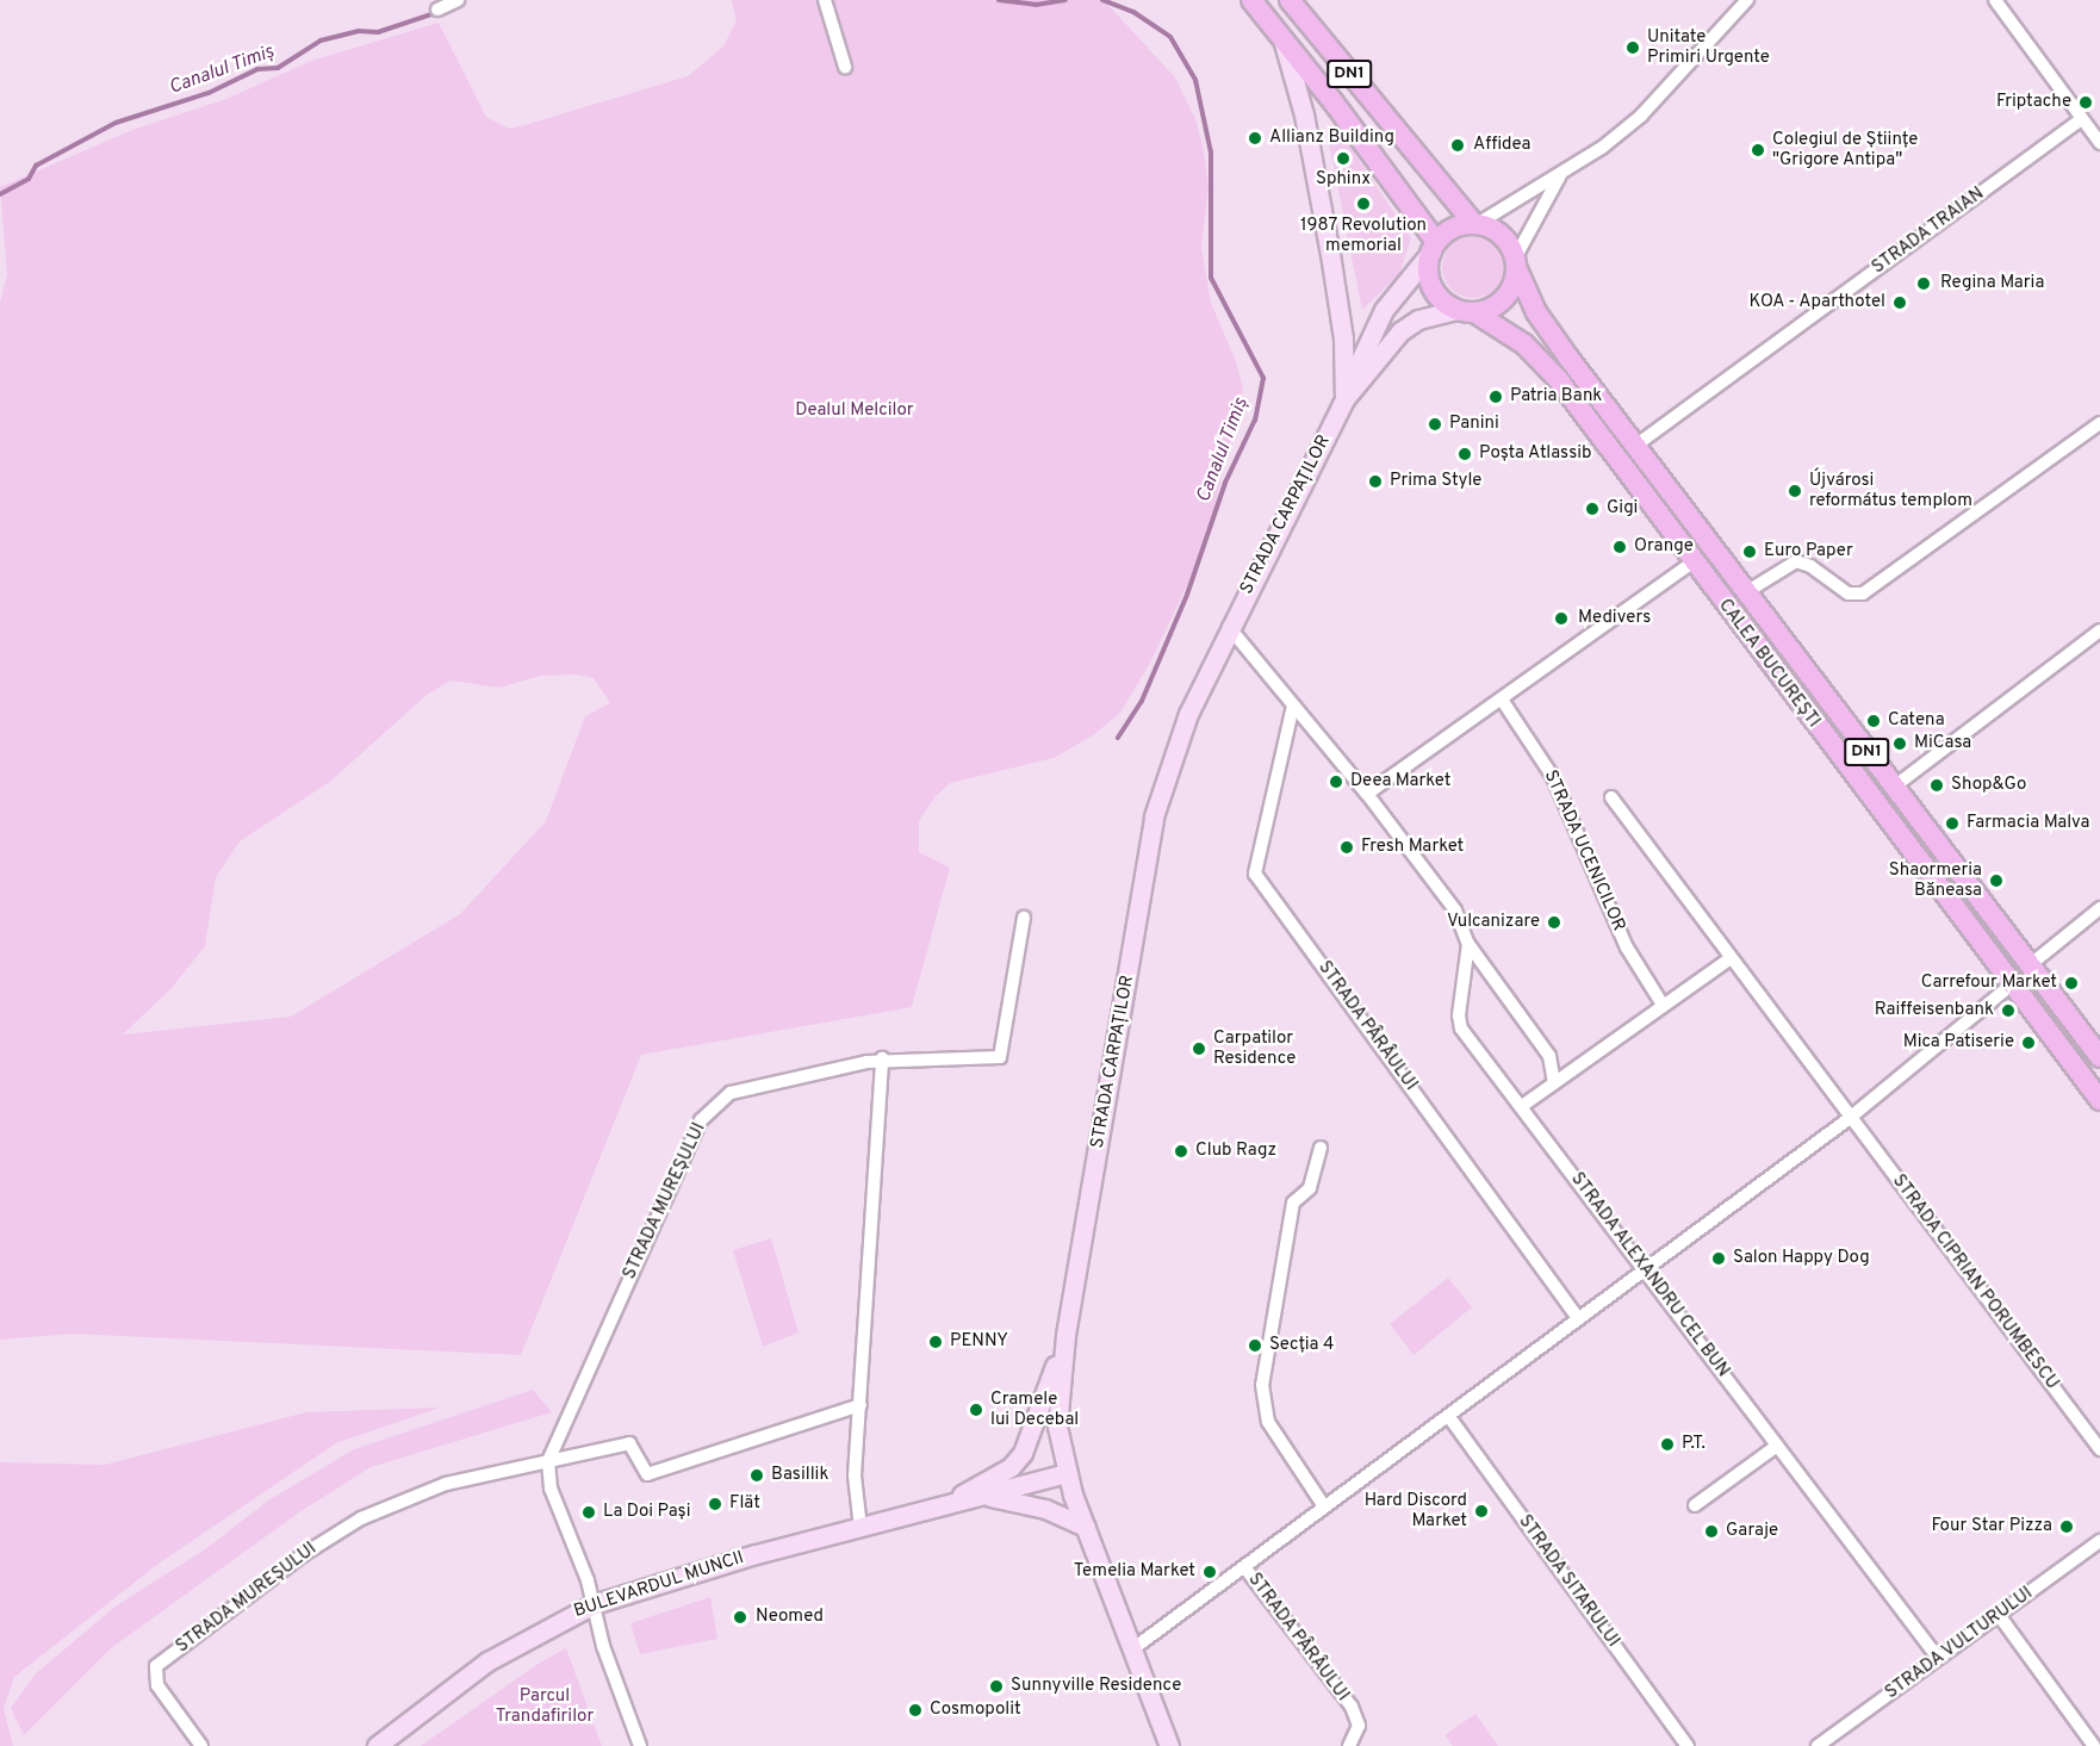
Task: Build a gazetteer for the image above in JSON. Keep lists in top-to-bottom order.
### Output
{
  "streets": {
    "main road": [
      "DN1",
      "STRADA CARPAȚILOR",
      "CALEA BUCUREȘTI",
      "BULEVARDUL MUNCII"
    ],
    "street": [
      "STRADA TRAIAN",
      "STRADA UCENICILOR",
      "STRADA PÂRÂULUI",
      "STRADA MUREȘULUI",
      "STRADA ALEXANDRU CEL BUN",
      "STRADA CIPRIAN PORUMBESCU",
      "STRADA SITARULUI",
      "STRADA VULTURULUI"
    ]
  },
  "crossings": [
    ["DN1", "STRADA CARPAȚILOR"],
    ["DN1", "CALEA BUCUREȘTI"],
    ["STRADA TRAIAN", "CALEA BUCUREȘTI"],
    ["STRADA CARPAȚILOR", "CALEA BUCUREȘTI"],
    ["STRADA CARPAȚILOR", "STRADA PÂRÂULUI"],
    ["STRADA CARPAȚILOR", "STRADA ALEXANDRU CEL BUN"],
    ["STRADA CARPAȚILOR", "BULEVARDUL MUNCII"],
    ["CALEA BUCUREȘTI", "STRADA PÂRÂULUI"],
    ["STRADA PÂRÂULUI", "STRADA ALEXANDRU CEL BUN"],
    ["STRADA PÂRÂULUI", "STRADA CIPRIAN PORUMBESCU"],
    ["STRADA PÂRÂULUI", "STRADA SITARULUI"],
    ["STRADA ALEXANDRU CEL BUN", "STRADA VULTURULUI"]
  ],
  "water": ["Canalul Timiș"],
  "parks": ["Dealul Melcilor", "Parcul Trandafirilor"],
  "places": [
    "Unitate Primiri Urgente",
    "Friptache",
    "Allianz Building",
    "Affidea",
    "Colegiul de Științe \"Grigore Antipa\"",
    "Sphinx",
    "1987 Revolution memorial",
    "Regina Maria",
    "KOA - Aparthotel",
    "Patria Bank",
    "Panini",
    "Poșta Atlassib",
    "Prima Style",
    "Újvárosi református templom",
    "Gigi",
    "Orange",
    "Euro Paper",
    "Medivers",
    "Catena",
    "MiCasa",
    "Deea Market",
    "Shop&Go",
    "Farmacia Malva",
    "Fresh Market",
    "Shaormeria Băneasa",
    "Vulcanizare",
    "Carrefour Market",
    "Raiffeisenbank",
    "Mica Patiserie",
    "Carpatilor Residence",
    "Club Ragz",
    "Salon Happy Dog",
    "PENNY",
    "Secția 4",
    "Cramele lui Decebal",
    "P.T.",
    "Basillik",
    "Flät",
    "Hard Discord Market",
    "La Doi Pași",
    "Four Star Pizza",
    "Garaje",
    "Temelia Market",
    "Neomed",
    "Sunnyville Residence",
    "Cosmopolit"
  ]
}
